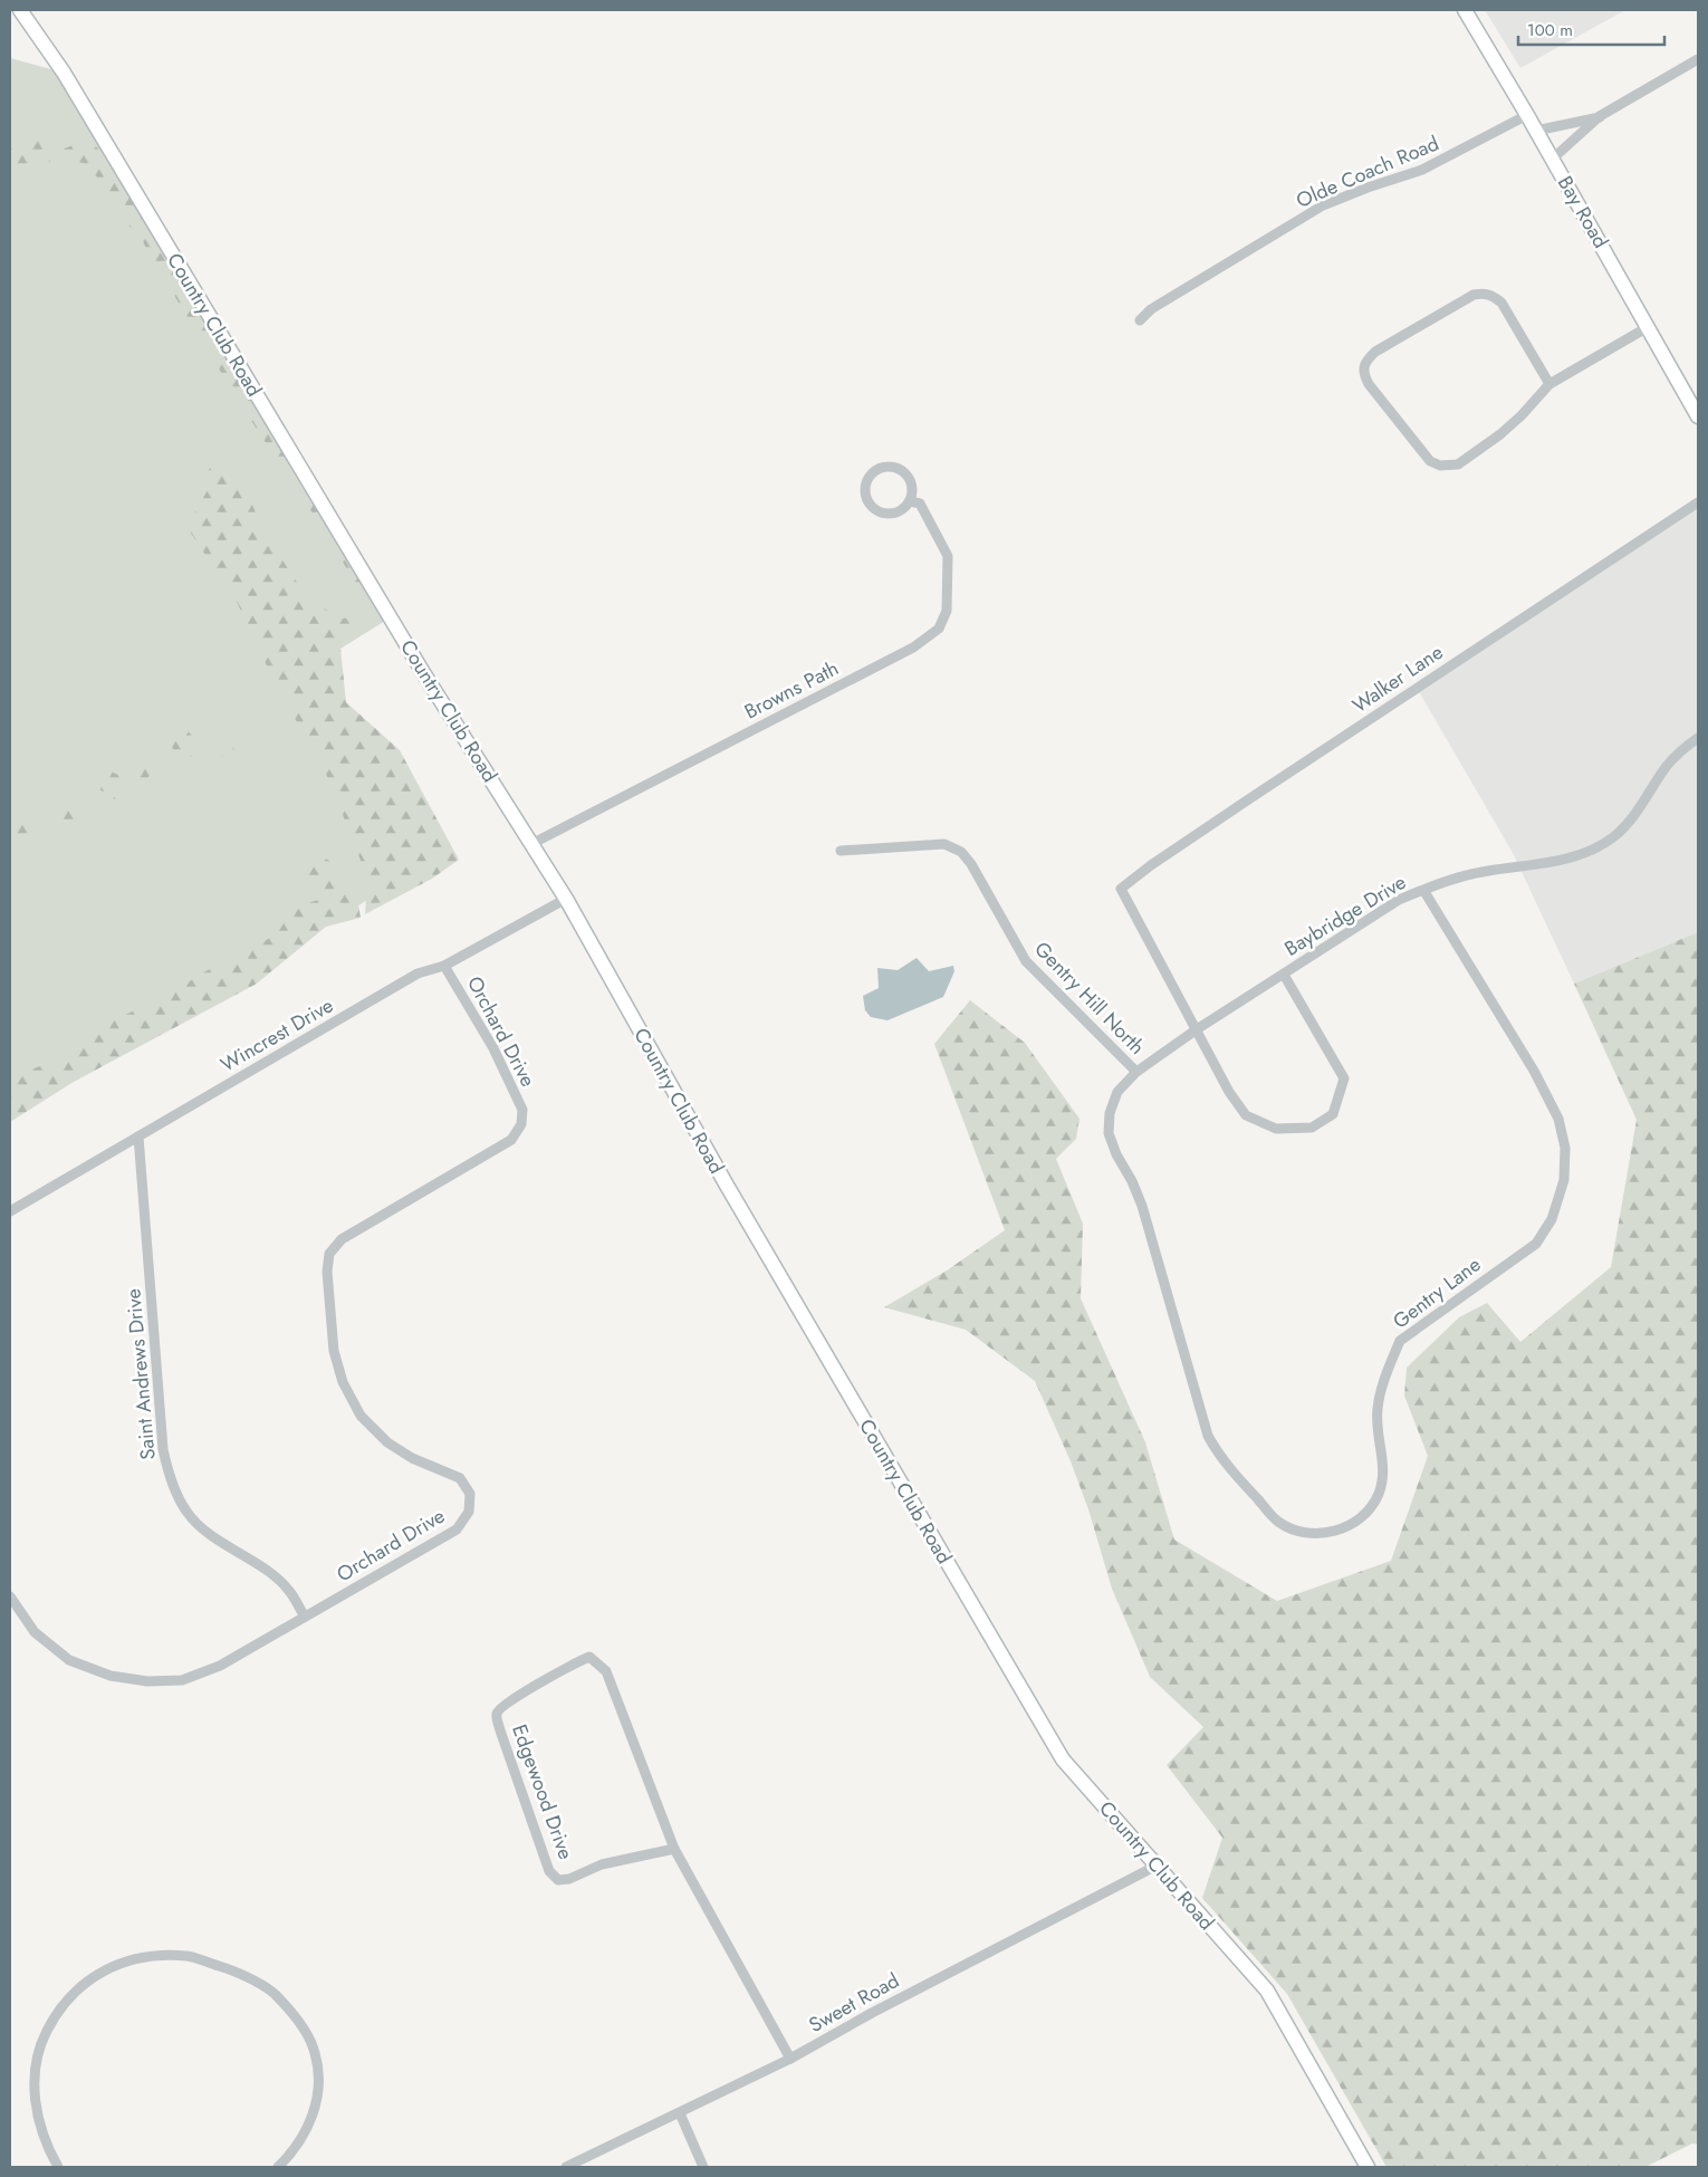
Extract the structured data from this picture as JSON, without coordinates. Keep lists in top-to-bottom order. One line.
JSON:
{"streets":{"street":["Olde Coach Road","Bay Road","Country Club Road","Walker Lane","Browns Path","Baybridge Drive","Gentry Hill North","Orchard Drive","Wincrest Drive","Gentry Lane","Saint Andrews Drive","Edgewood Drive","Sweet Road"]},"crossings":[["Olde Coach Road","Bay Road"],["Country Club Road","Browns Path"],["Country Club Road","Wincrest Drive"],["Country Club Road","Sweet Road"],["Walker Lane","Baybridge Drive"],["Walker Lane","Gentry Lane"],["Baybridge Drive","Gentry Lane"],["Gentry Hill North","Gentry Lane"],["Orchard Drive","Wincrest Drive"],["Orchard Drive","Saint Andrews Drive"],["Wincrest Drive","Saint Andrews Drive"],["Edgewood Drive","Sweet Road"]],"scale_bar":"100 m"}
